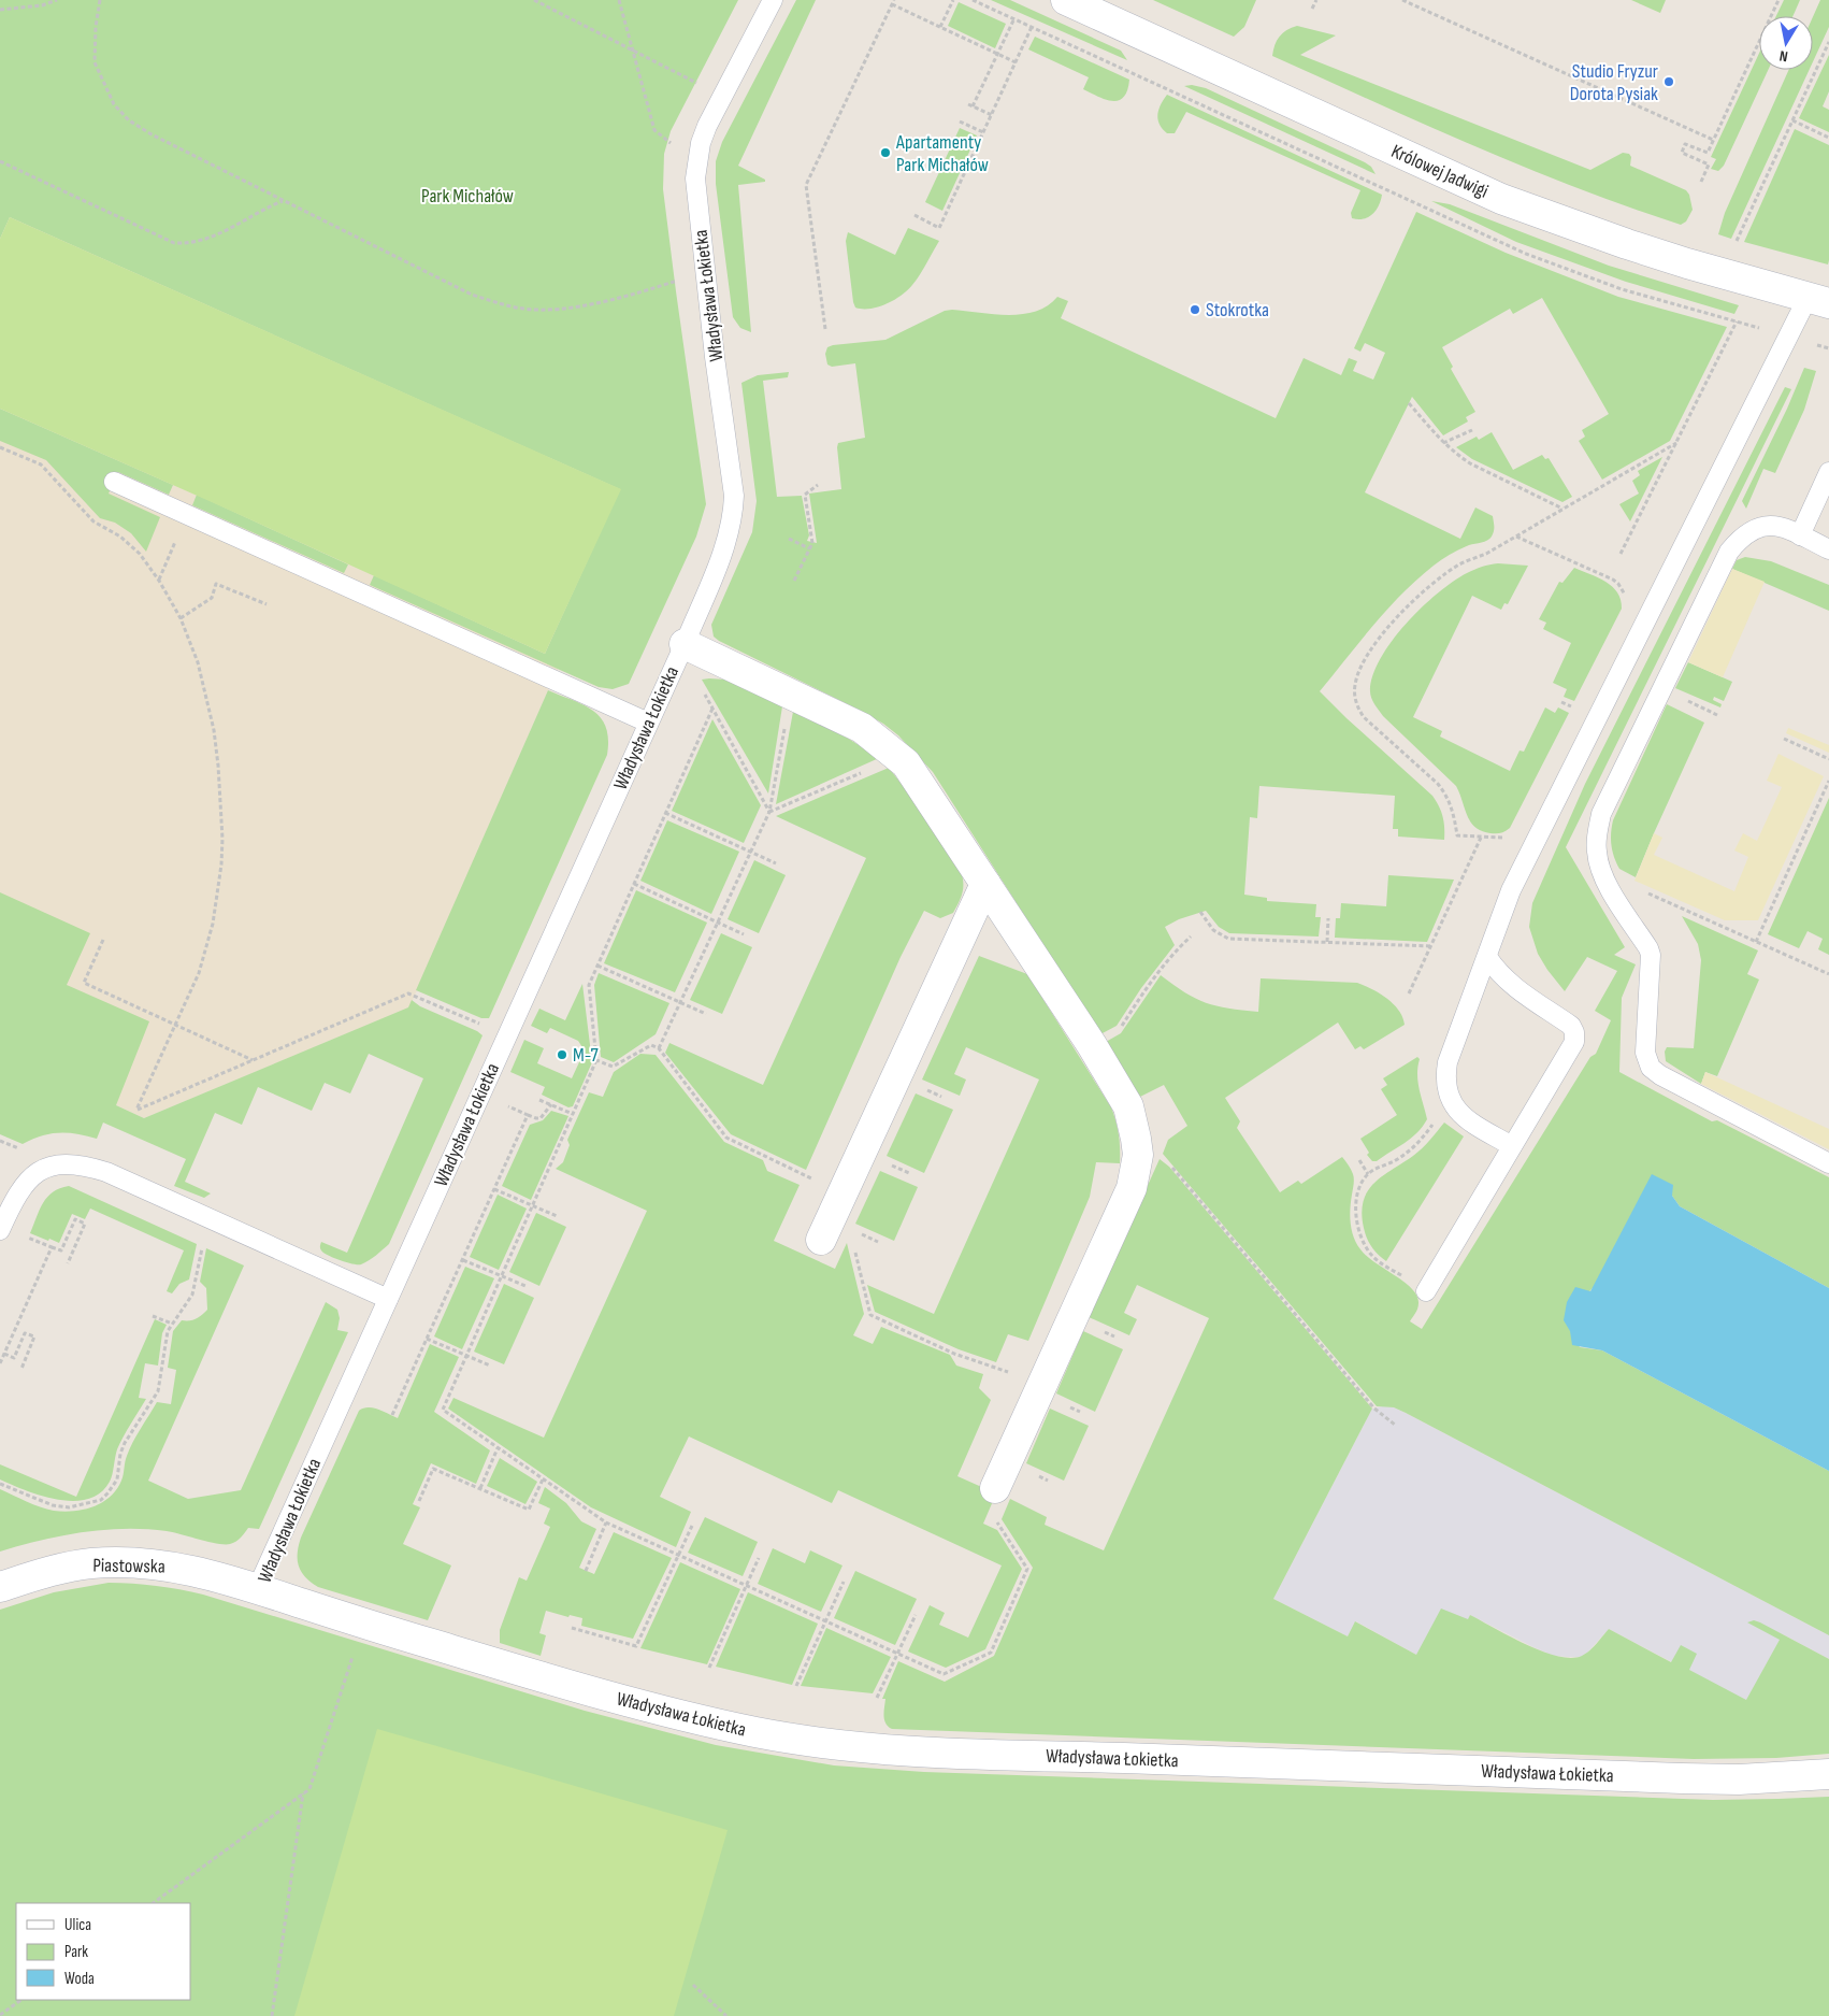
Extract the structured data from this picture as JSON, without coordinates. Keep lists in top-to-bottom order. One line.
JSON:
{"streets":{"street":["Królowej Jadwigi","Władysława Łokietka","Piastowska"]},"crossings":[["Władysława Łokietka","Piastowska"]],"parks":["Park Michałów"],"places":["Studio Fryzur Dorota Pysiak","Apartamenty Park Michałów","Stokrotka","M-7"],"legend":["Ulica","Park","Woda"],"north":"bottom"}
